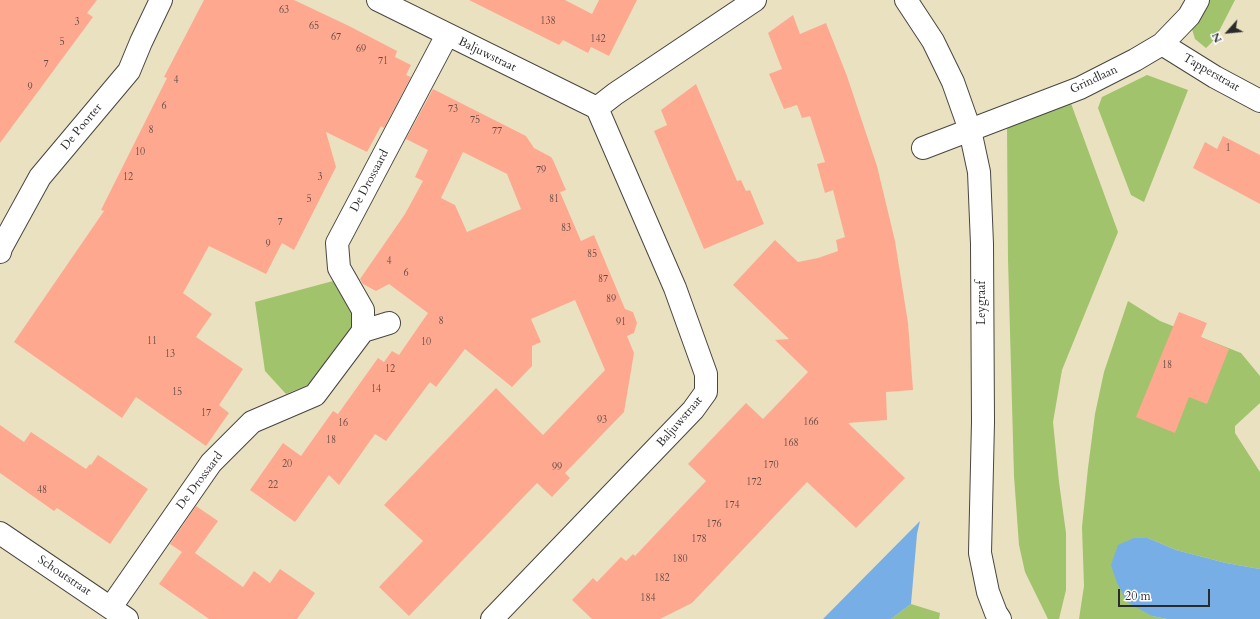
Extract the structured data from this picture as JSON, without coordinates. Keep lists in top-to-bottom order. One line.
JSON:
{"streets":{"street":["Baljuwstraat","Tapperstraat","Grindlaan","De Poorter","De Drossaard","Leygraaf","Schoutstraat"]},"crossings":[["Baljuwstraat","De Drossaard"],["Tapperstraat","Grindlaan"],["Grindlaan","Leygraaf"],["De Drossaard","Schoutstraat"]],"house_numbers":["63","138","3","65","67","142","5","69","71","7","4","9","6","73","75","8","77","1","10","79","12","3","5","81","7","83","9","85","4","6","87","89","8","91","11","10","13","18","12","14","15","17","93","166","16","18","168","20","170","99","172","22","48","174","176","178","180","182","184"],"scale_bar":"20 m","north":"bottom left"}
